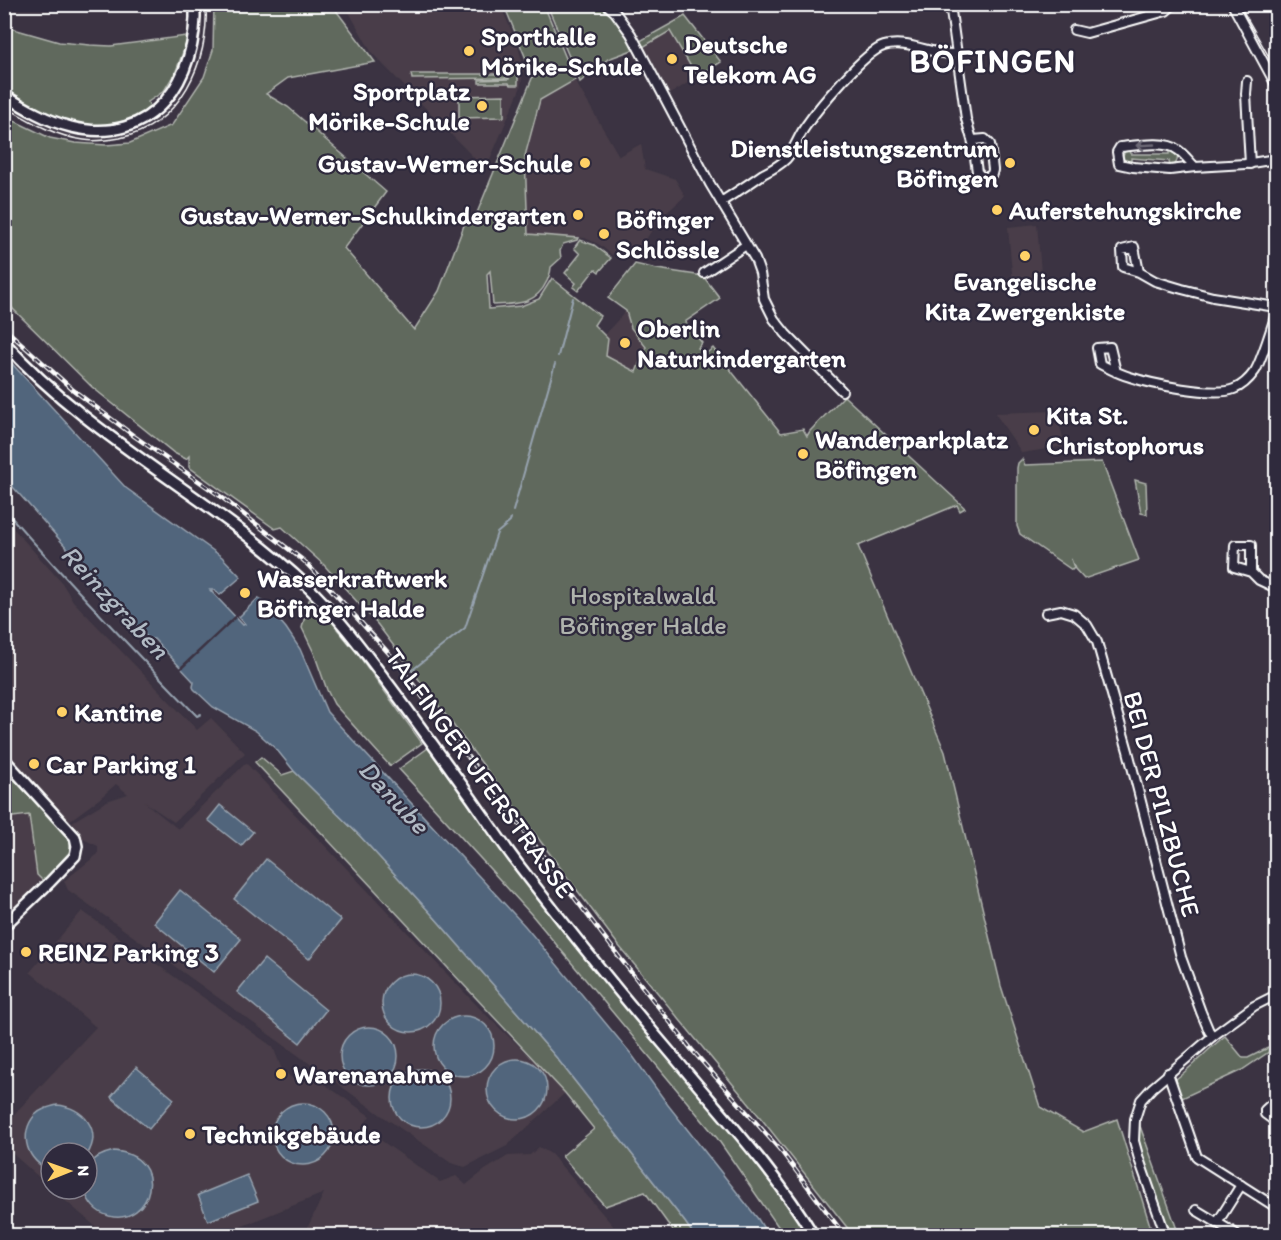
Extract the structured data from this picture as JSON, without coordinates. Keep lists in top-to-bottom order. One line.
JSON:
{"streets":{"street":["TALFINGER UFERSTRASSE","BEI DER PILZBUCHE"]},"districts":["BÖFINGEN"],"water":["Reinzgraben","Danube"],"parks":["Hospitalwald Böfinger Halde"],"places":["Sporthalle Mörike-Schule","Deutsche Telekom AG","Sportplatz Mörike-Schule","Gustav-Werner-Schule","Dienstleistungszentrum Böfingen","Auferstehungskirche","Gustav-Werner-Schulkindergarten","Böfinger Schlössle","Evangelische Kita Zwergenkiste","Oberlin Naturkindergarten","Kita St. Christophorus","Wanderparkplatz Böfingen","Wasserkraftwerk Böfinger Halde","Kantine","Car Parking 1","REINZ Parking 3","Warenanahme","Technikgebäude"],"north":"right"}
